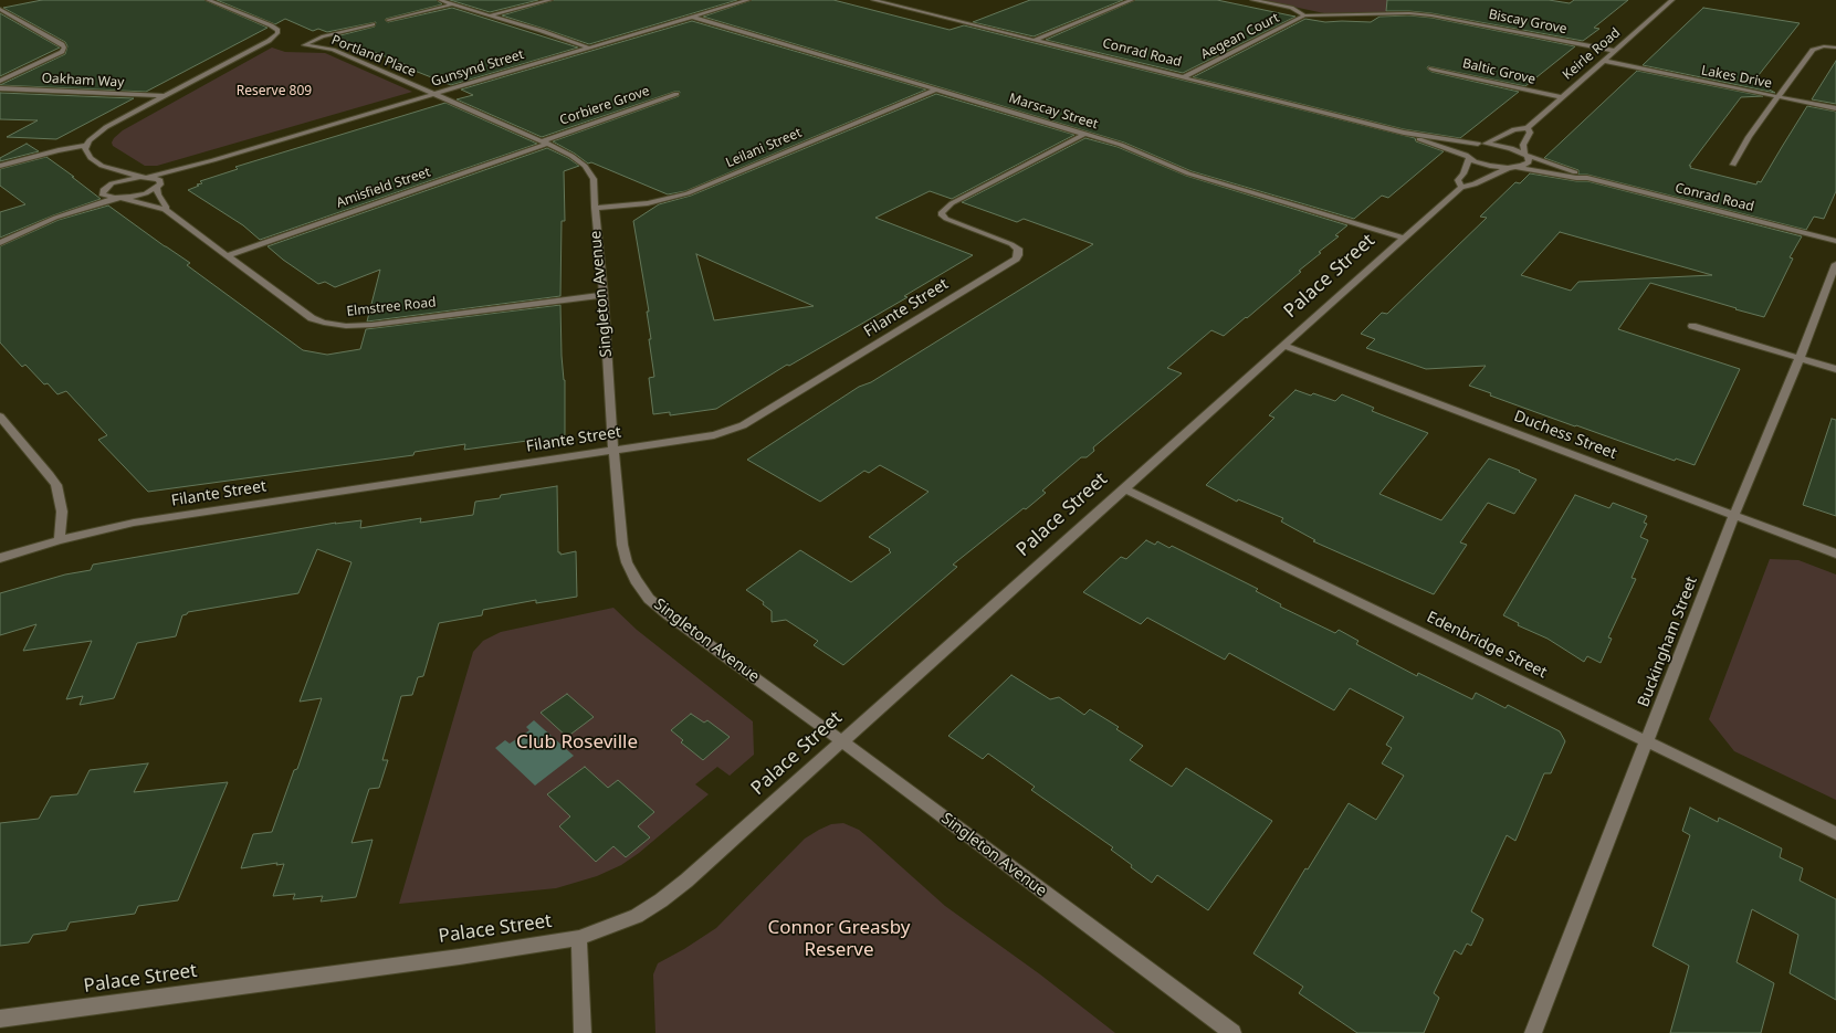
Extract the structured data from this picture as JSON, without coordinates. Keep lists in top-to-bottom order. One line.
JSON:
{"streets":{"street":["Biscay Grove","Aegean Court","Conrad Road","Keirle Road","Portland Place","Gunsynd Street","Baltic Grove","Lakes Drive","Oakham Way","Corbiere Grove","Marscay Street","Leilani Street","Amisfield Street","Palace Street","Singleton Avenue","Elmstree Road","Filante Street","Duchess Street","Buckingham Street","Edenbridge Street"]},"crossings":[["Biscay Grove","Aegean Court"],["Biscay Grove","Keirle Road"],["Aegean Court","Conrad Road"],["Conrad Road","Keirle Road"],["Conrad Road","Palace Street"],["Keirle Road","Baltic Grove"],["Keirle Road","Lakes Drive"],["Portland Place","Gunsynd Street"],["Portland Place","Singleton Avenue"],["Gunsynd Street","Marscay Street"],["Gunsynd Street","Singleton Avenue"],["Gunsynd Street","Elmstree Road"],["Corbiere Grove","Amisfield Street"],["Corbiere Grove","Singleton Avenue"],["Marscay Street","Leilani Street"],["Marscay Street","Palace Street"],["Marscay Street","Filante Street"],["Leilani Street","Singleton Avenue"],["Amisfield Street","Singleton Avenue"],["Amisfield Street","Elmstree Road"],["Palace Street","Singleton Avenue"],["Palace Street","Duchess Street"],["Palace Street","Edenbridge Street"],["Singleton Avenue","Elmstree Road"],["Singleton Avenue","Filante Street"],["Duchess Street","Buckingham Street"],["Buckingham Street","Edenbridge Street"]],"parks":["Reserve 809","Club Roseville","Connor Greasby Reserve"]}
